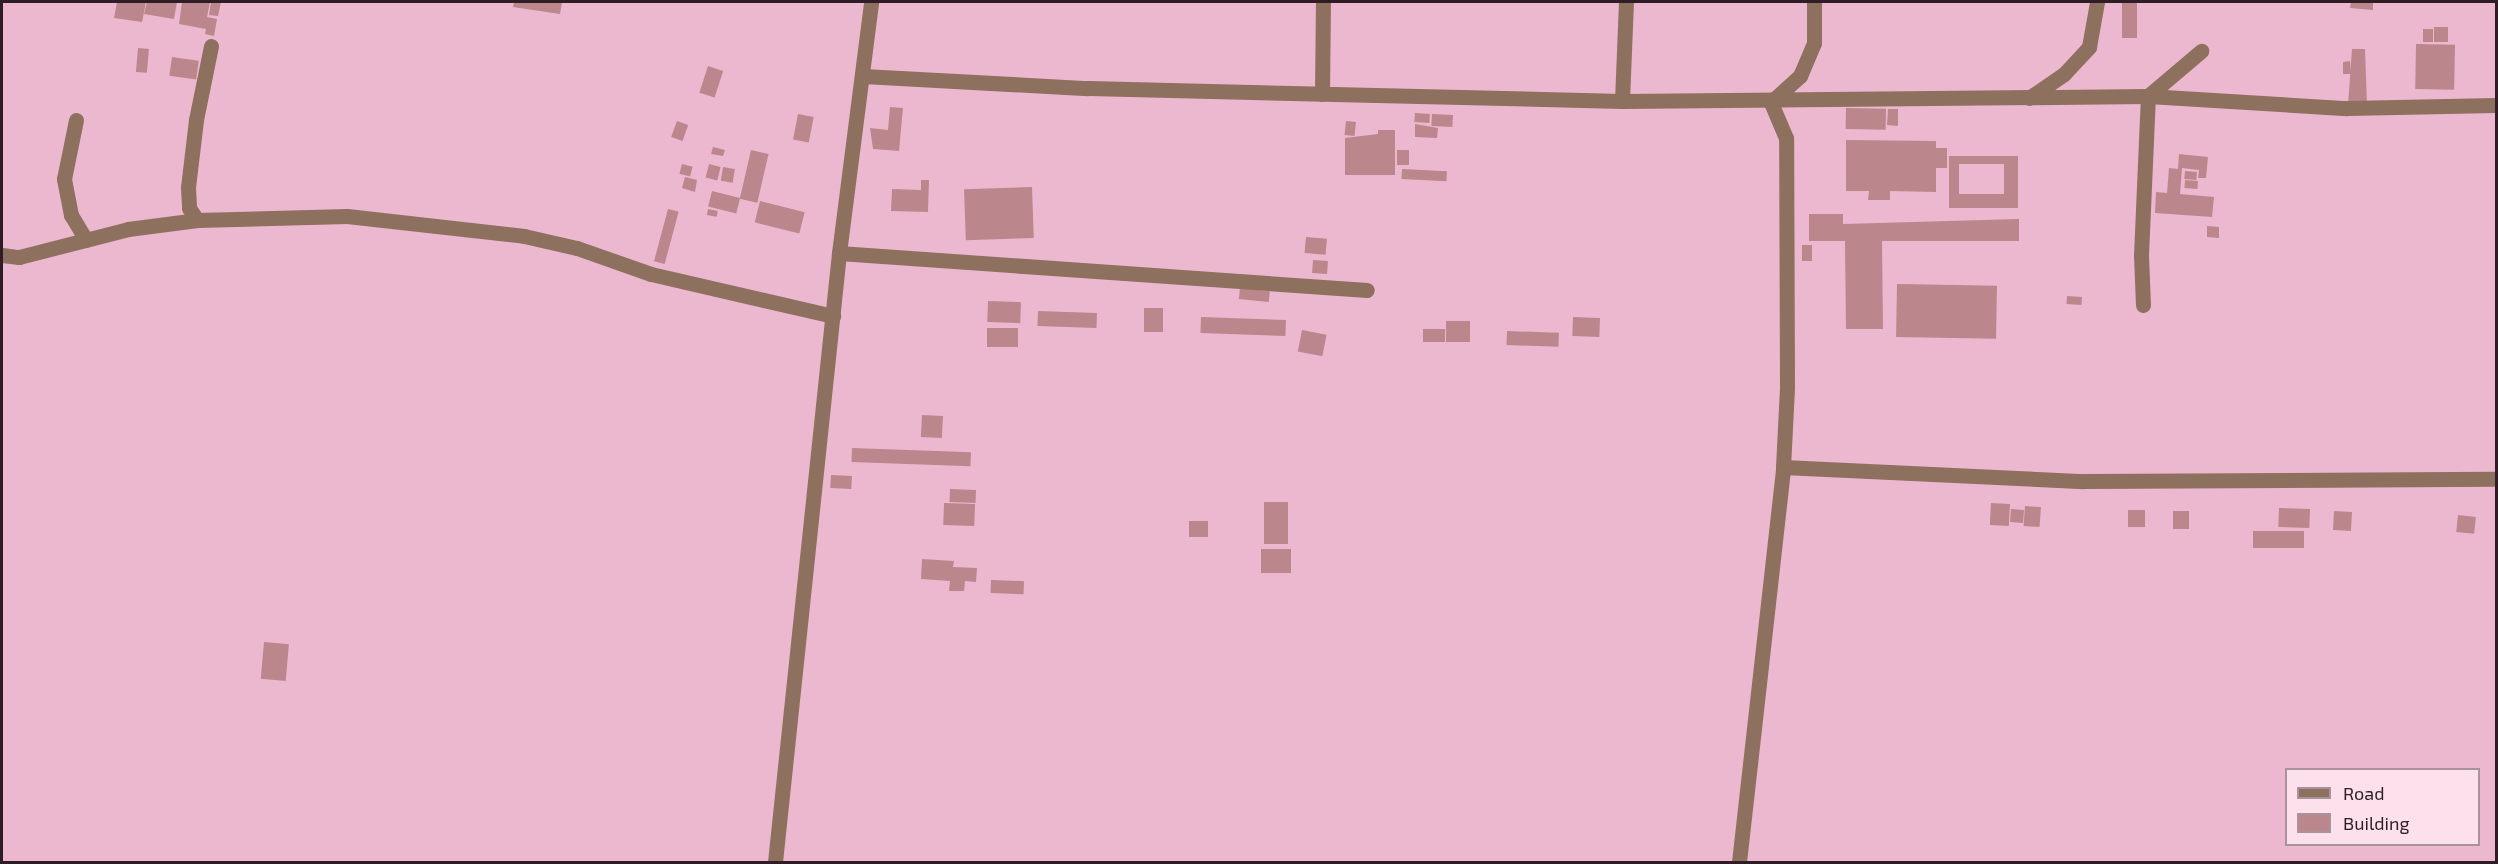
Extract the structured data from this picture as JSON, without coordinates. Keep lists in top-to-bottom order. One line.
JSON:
{"legend":["Road","Building"]}
